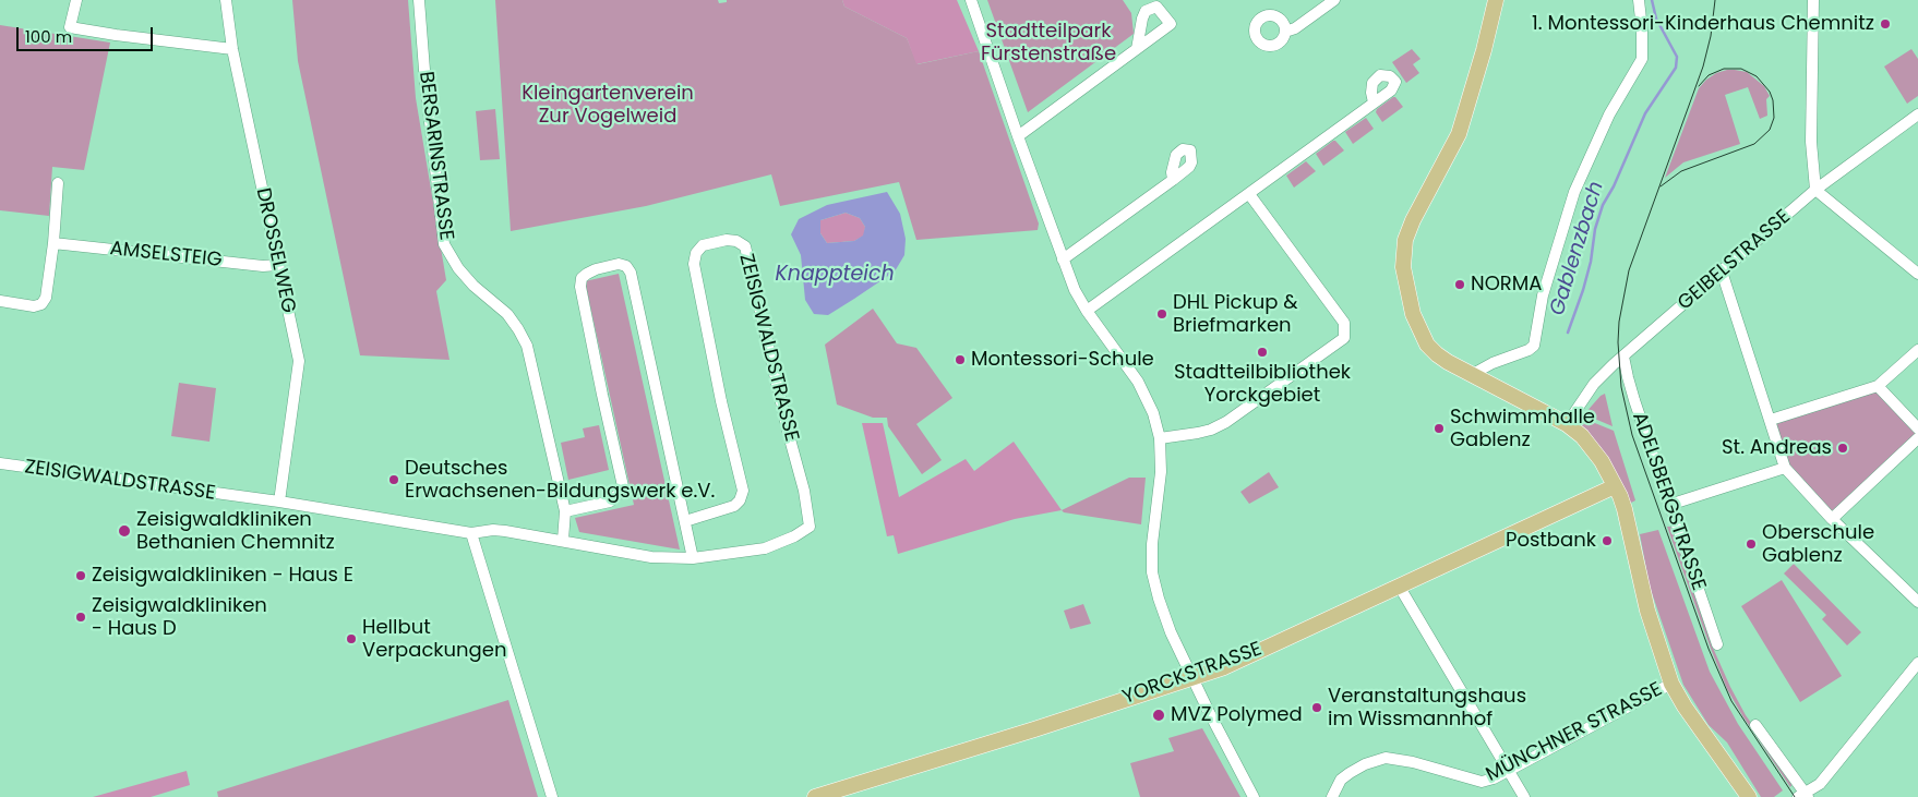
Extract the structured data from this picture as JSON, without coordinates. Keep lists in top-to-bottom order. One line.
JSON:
{"streets":{"main road":["YORCKSTRASSE"],"street":["BERSARINSTRASSE","DROSSELWEG","AMSELSTEIG","GEIBELSTRASSE","ZEISIGWALDSTRASSE","ADELSBERGSTRASSE","MÜNCHNER STRASSE"]},"crossings":[["BERSARINSTRASSE","ZEISIGWALDSTRASSE"],["DROSSELWEG","AMSELSTEIG"],["DROSSELWEG","ZEISIGWALDSTRASSE"],["GEIBELSTRASSE","ADELSBERGSTRASSE"]],"water":["Gablenzbach","Knappteich"],"parks":["Stadtteilpark Fürstenstraße","Kleingartenverein Zur Vogelweid"],"places":["1. Montessori-Kinderhaus Chemnitz","NORMA","DHL Pickup & Briefmarken","Stadtteilbibliothek Yorckgebiet","Montessori-Schule","Schwimmhalle Gablenz","St. Andreas","Deutsches Erwachsenen-Bildungswerk e.V.","Zeisigwaldkliniken Bethanien Chemnitz","Postbank","Oberschule Gablenz","Zeisigwaldkliniken - Haus E","Zeisigwaldkliniken - Haus D","Hellbut Verpackungen","Veranstaltungshaus im Wissmannhof","MVZ Polymed"],"scale_bar":"100 m"}
